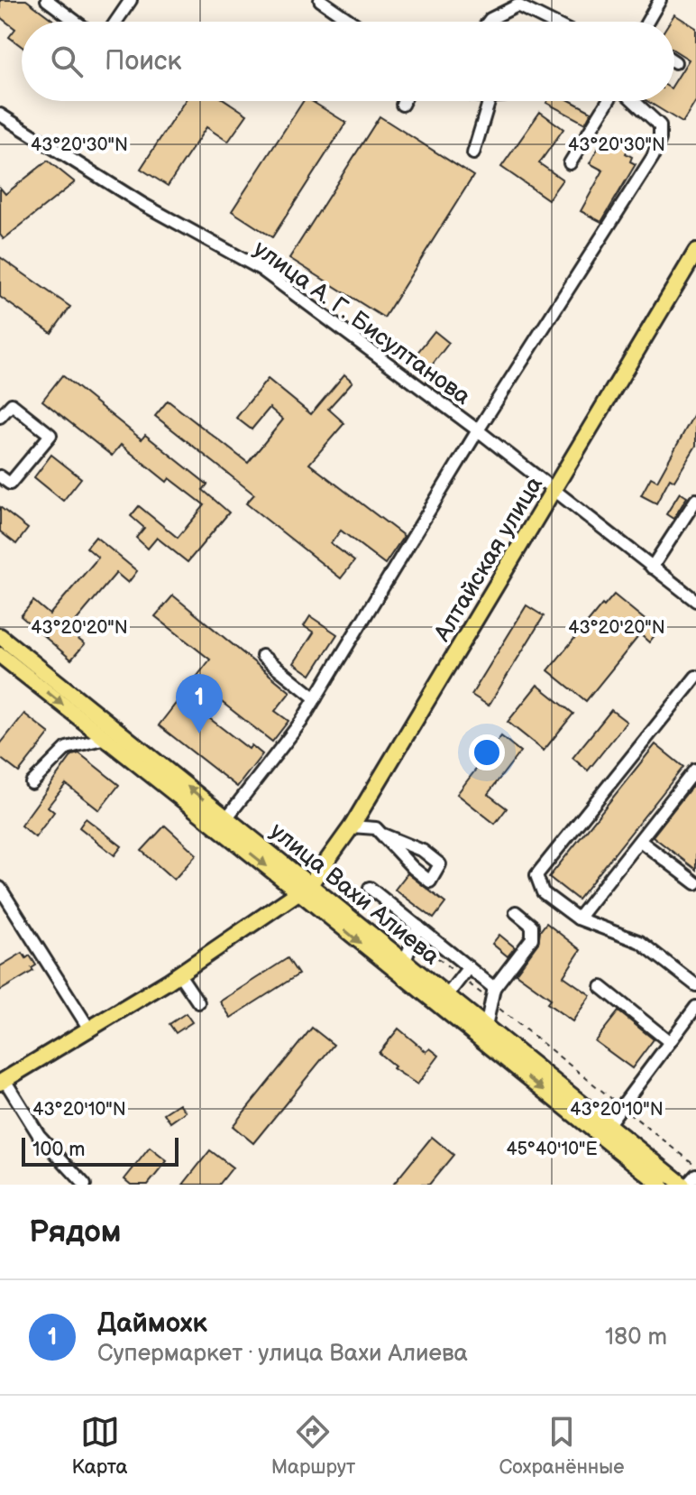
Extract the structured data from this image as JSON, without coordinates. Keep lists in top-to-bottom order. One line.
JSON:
{"streets":{"main road":["Алтайская улица","улица Вахи Алиева"],"street":["улица А. Г. Бисултанова"]},"crossings":[["улица А. Г. Бисултанова","Алтайская улица"],["Алтайская улица","улица Вахи Алиева"]],"scale_bar":"100 m","page":{"search":"Поиск","pins":"1","scale":"100 m","heading":"Рядом","list":[{"mark":"1","name":"Даймохк","note":"Супермаркет · улица Вахи Алиева","value":"180 m"}],"nav":["Карта","Маршрут","Сохранённые"]},"coordinates":["43°20'30\"N","43°20'20\"N","43°20'10\"N","45°40'10\"E"]}
